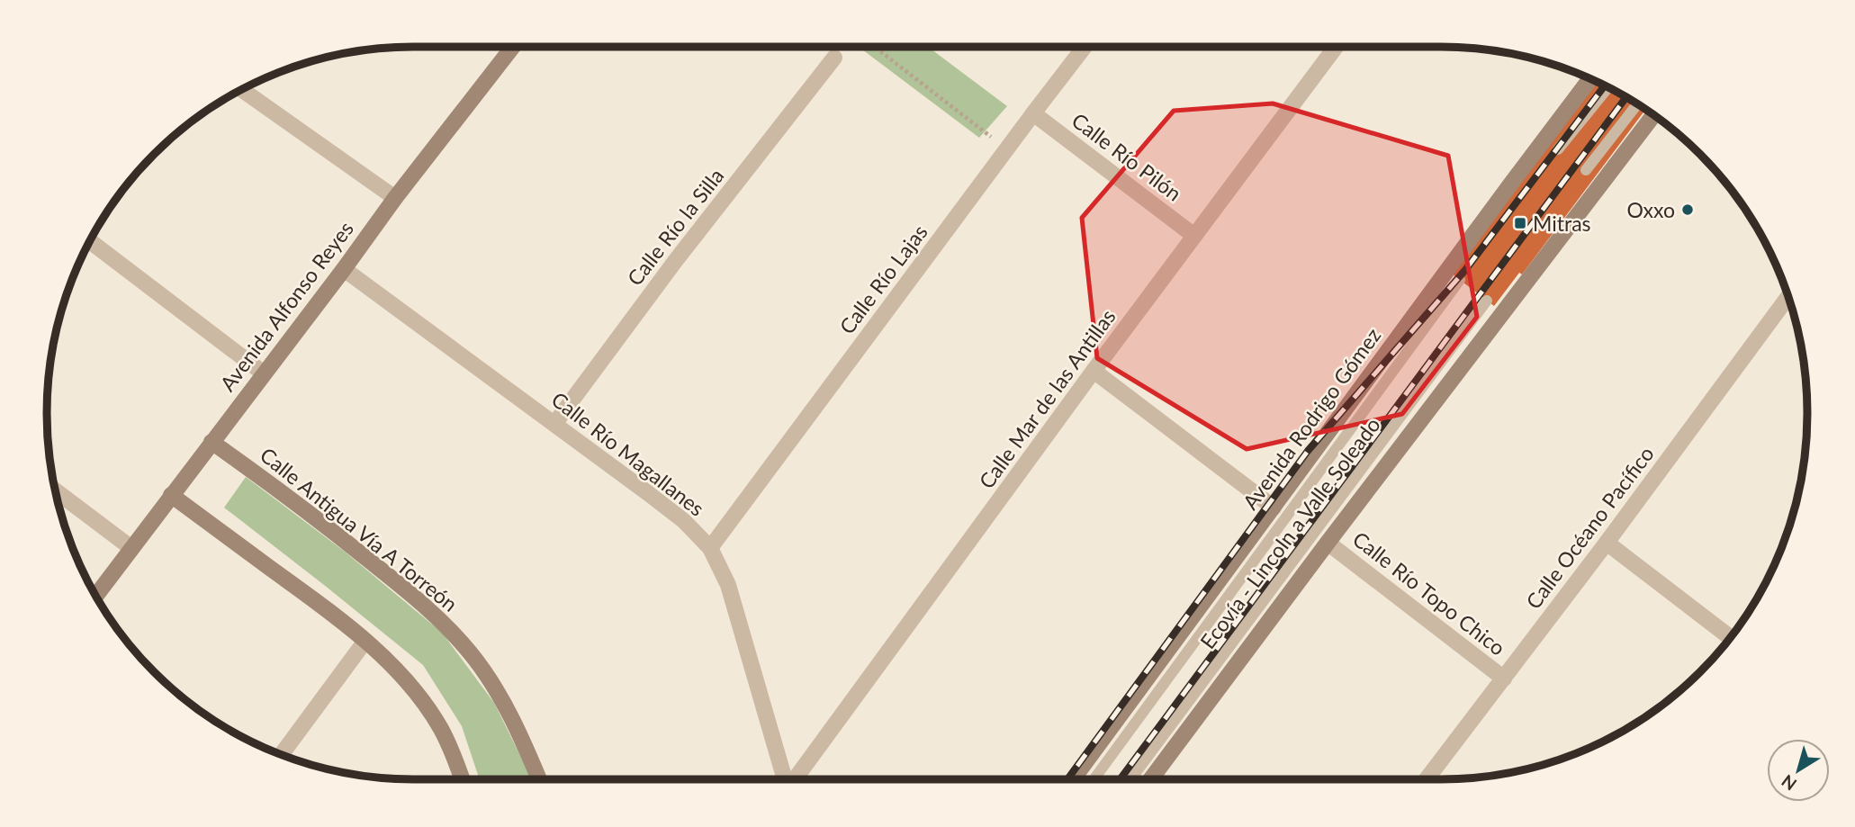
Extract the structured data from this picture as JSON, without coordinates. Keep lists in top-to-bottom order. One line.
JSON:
{"streets":{"main road":["Avenida Alfonso Reyes","Avenida Rodrigo Gómez","Calle Antigua Vía A Torreón"],"street":["Calle Río Pilón","Calle Río la Silla","Calle Río Lajas","Calle Mar de las Antillas","Calle Río Magallanes","Calle Océano Pacífico","Calle Río Topo Chico"],"lane":["Ecovía - Lincoln a Valle Soleado"]},"crossings":[["Calle Río Pilón","Calle Río Lajas"],["Calle Río Pilón","Calle Mar de las Antillas"],["Calle Río la Silla","Calle Río Magallanes"],["Calle Río Lajas","Calle Río Magallanes"],["Avenida Alfonso Reyes","Calle Río Magallanes"],["Avenida Alfonso Reyes","Calle Antigua Vía A Torreón"],["Calle Océano Pacífico","Calle Río Topo Chico"]],"places":{"other":["Oxxo"],"transit":["Mitras"]},"north":"bottom left"}
